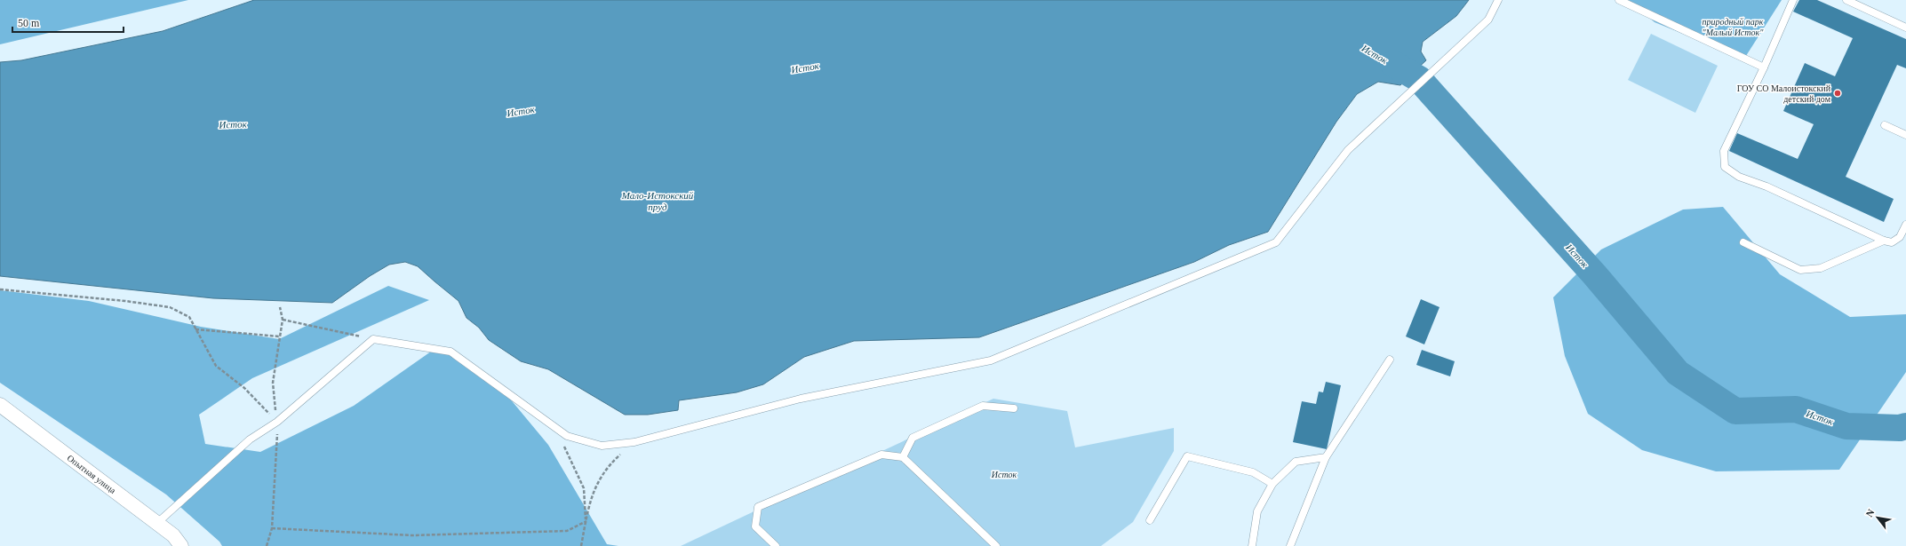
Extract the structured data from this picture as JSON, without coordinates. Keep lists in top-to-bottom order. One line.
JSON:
{"streets":{"street":["Опытная улица"]},"water":["Исток","Мало-Истокский пруд"],"parks":["природный парк \"Малый Исток\"","Исток"],"places":["ГОУ СО Малоистокский детский дом"],"scale_bar":"50 m","north":"top left"}
